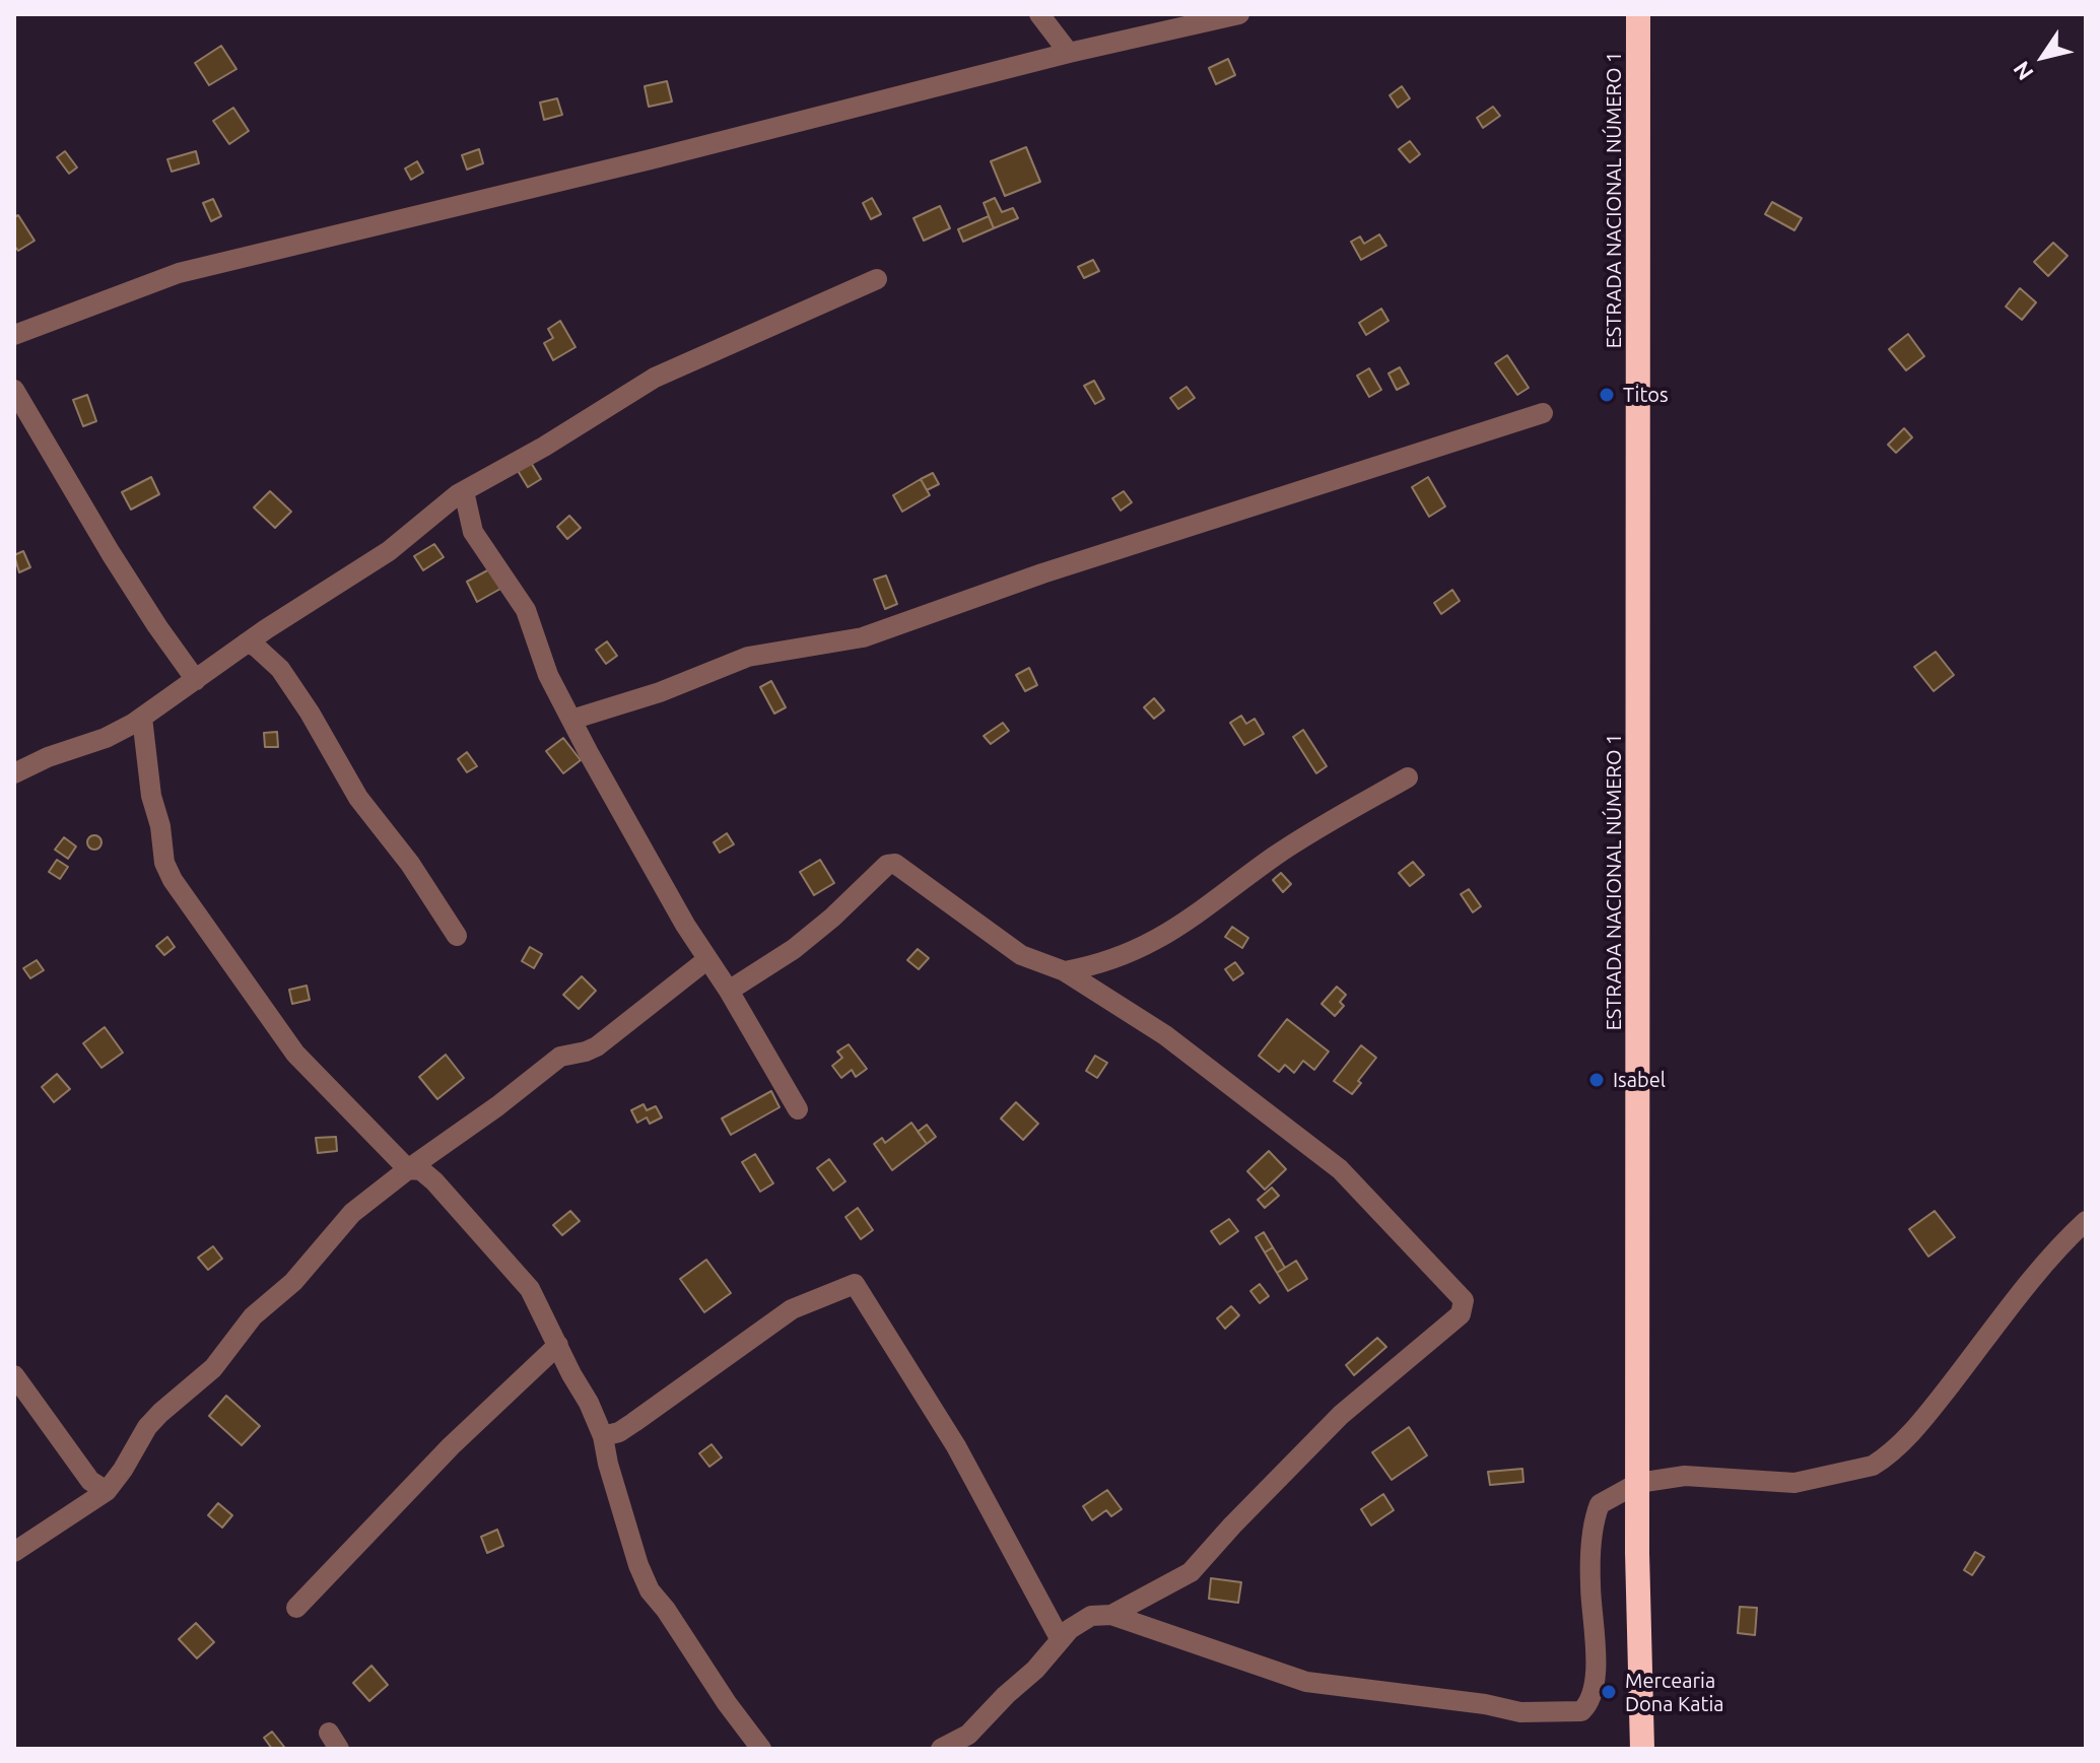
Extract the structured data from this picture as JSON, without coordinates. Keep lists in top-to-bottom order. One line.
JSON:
{"streets":{"highway":["ESTRADA NACIONAL NÚMERO 1"]},"places":["Titos","Isabel","Mercearia Dona Katia"],"north":"bottom left"}
